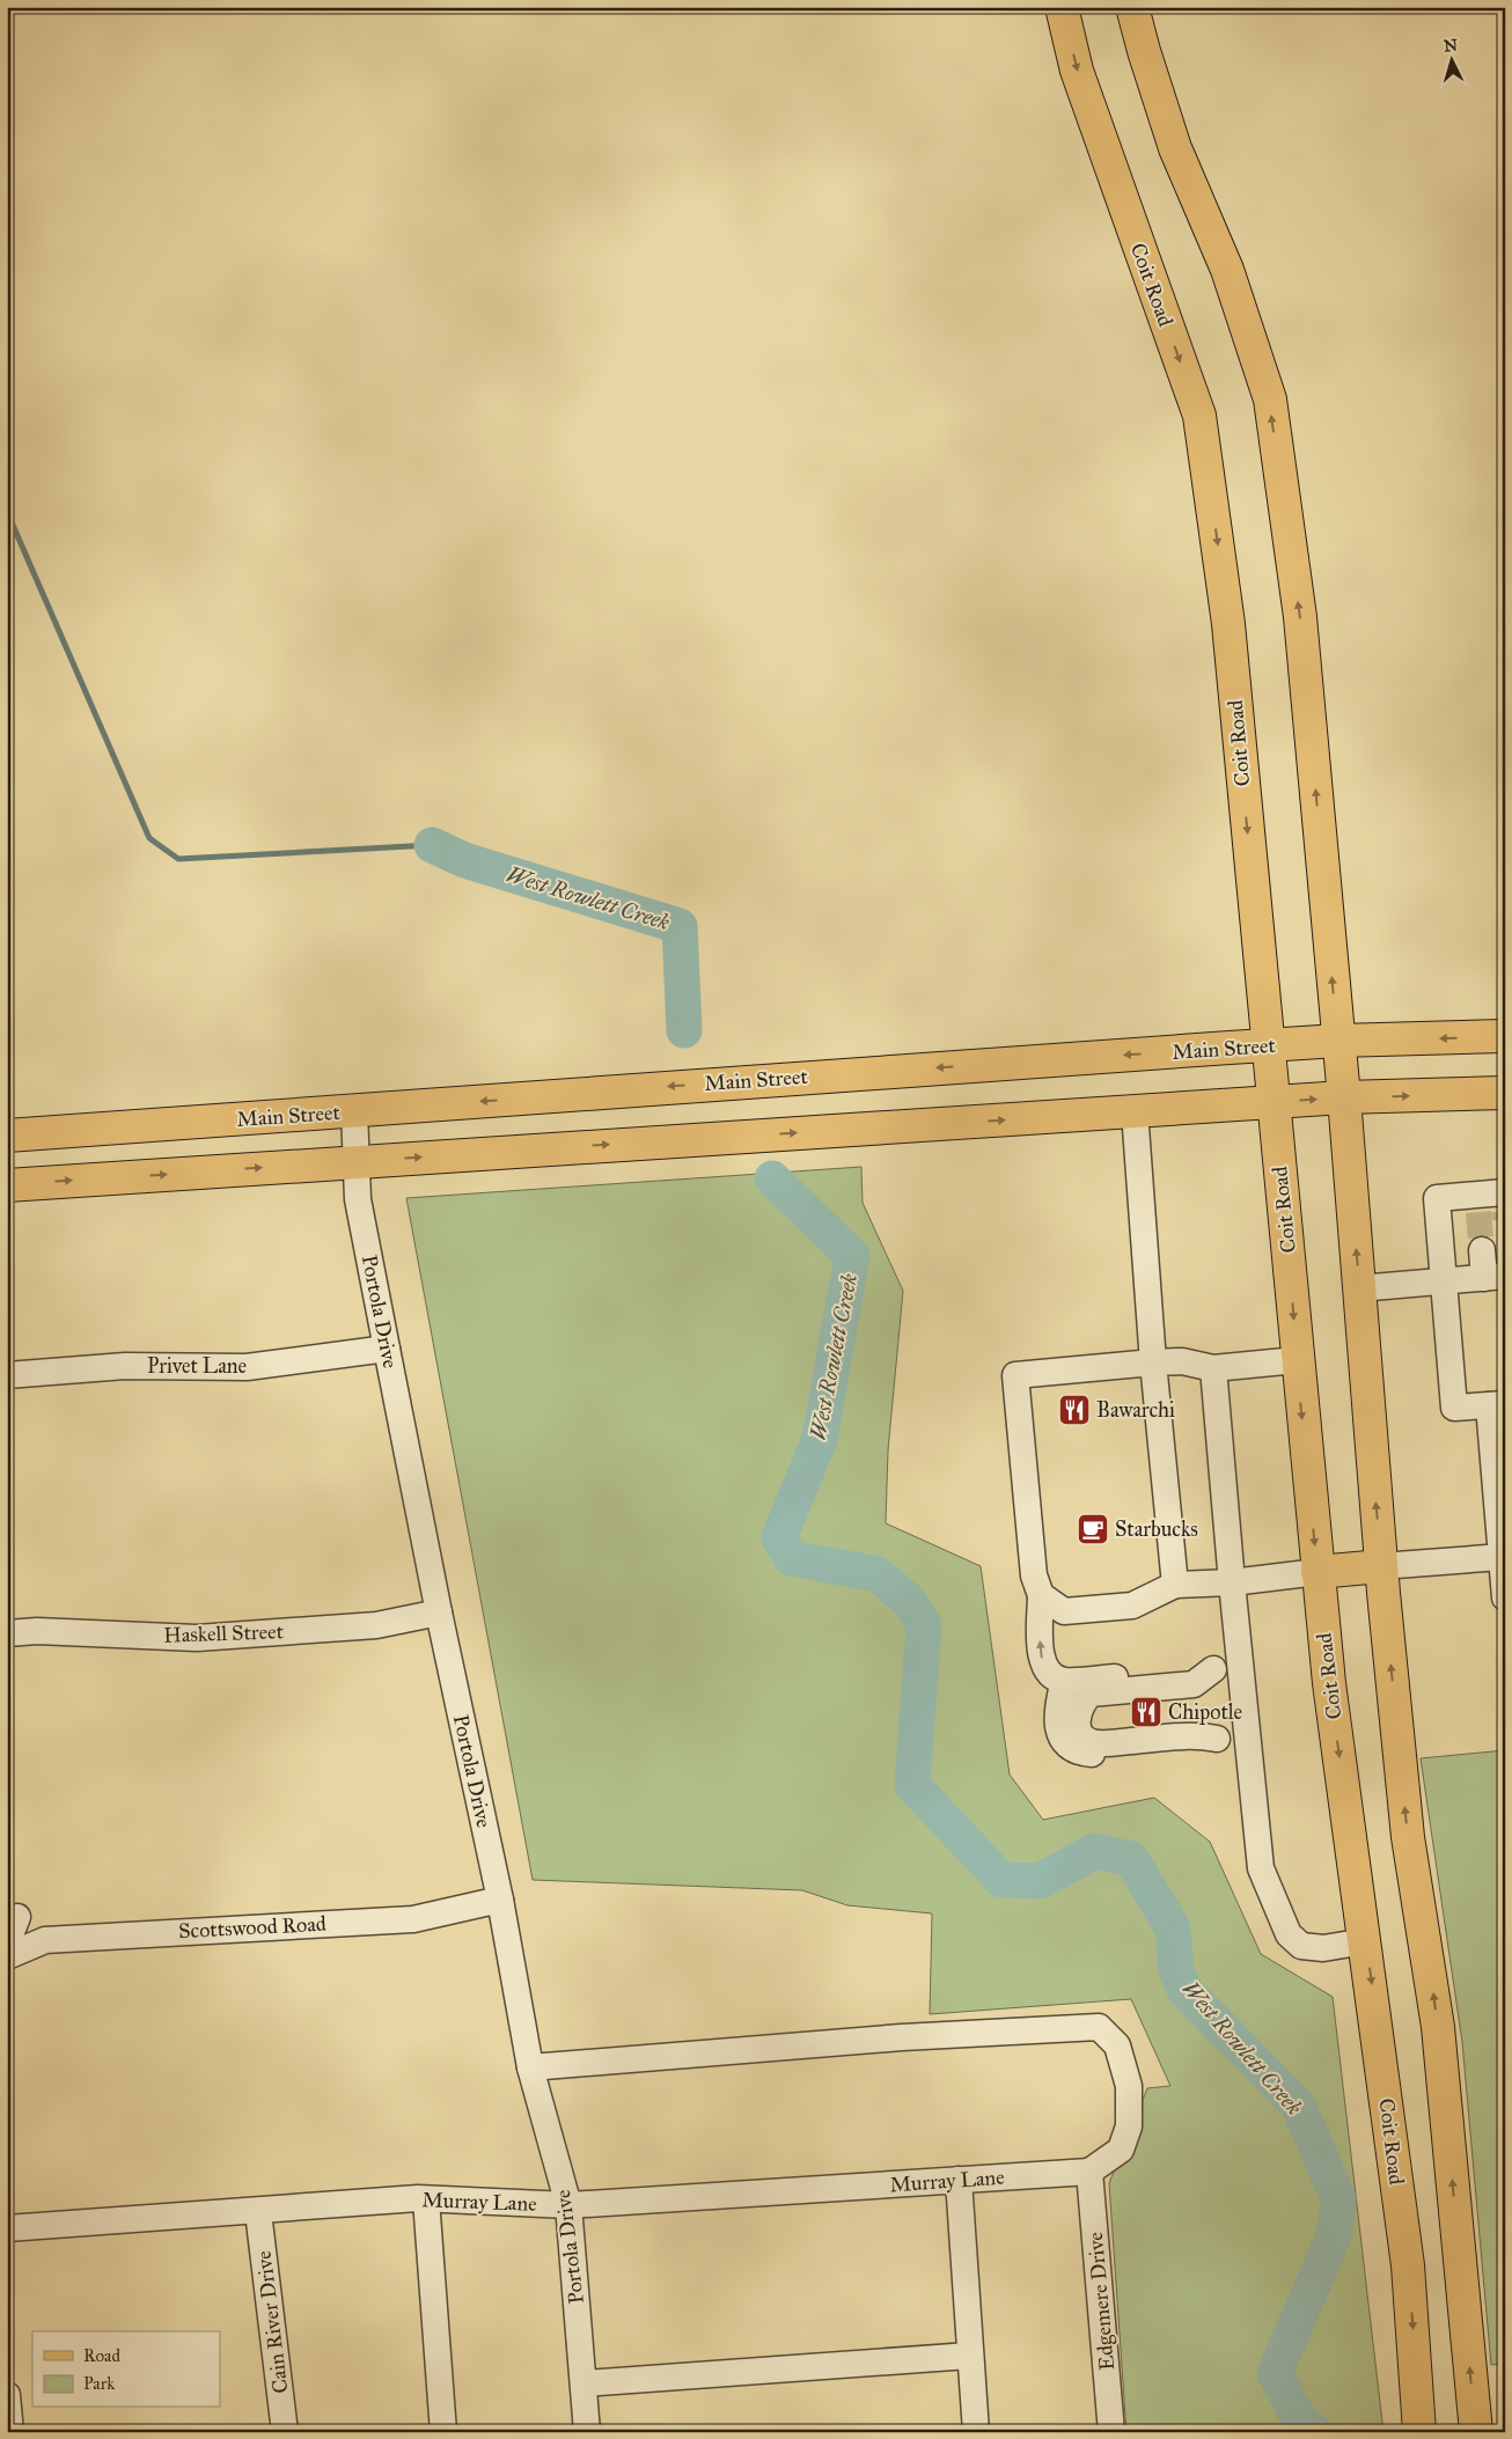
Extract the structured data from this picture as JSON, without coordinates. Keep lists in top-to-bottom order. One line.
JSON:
{"streets":{"main road":["Coit Road","Main Street"],"street":["Portola Drive","Privet Lane","Haskell Street","Scottswood Road","Murray Lane","Edgemere Drive","Cain River Drive"]},"crossings":[["Coit Road","Main Street"],["Main Street","Portola Drive"],["Portola Drive","Privet Lane"],["Portola Drive","Haskell Street"],["Portola Drive","Scottswood Road"],["Portola Drive","Murray Lane"],["Murray Lane","Edgemere Drive"],["Murray Lane","Cain River Drive"]],"water":["West Rowlett Creek"],"places":{"restaurant":["Bawarchi","Chipotle"],"cafe":["Starbucks"]},"legend":["Road","Park"],"north":"top"}
